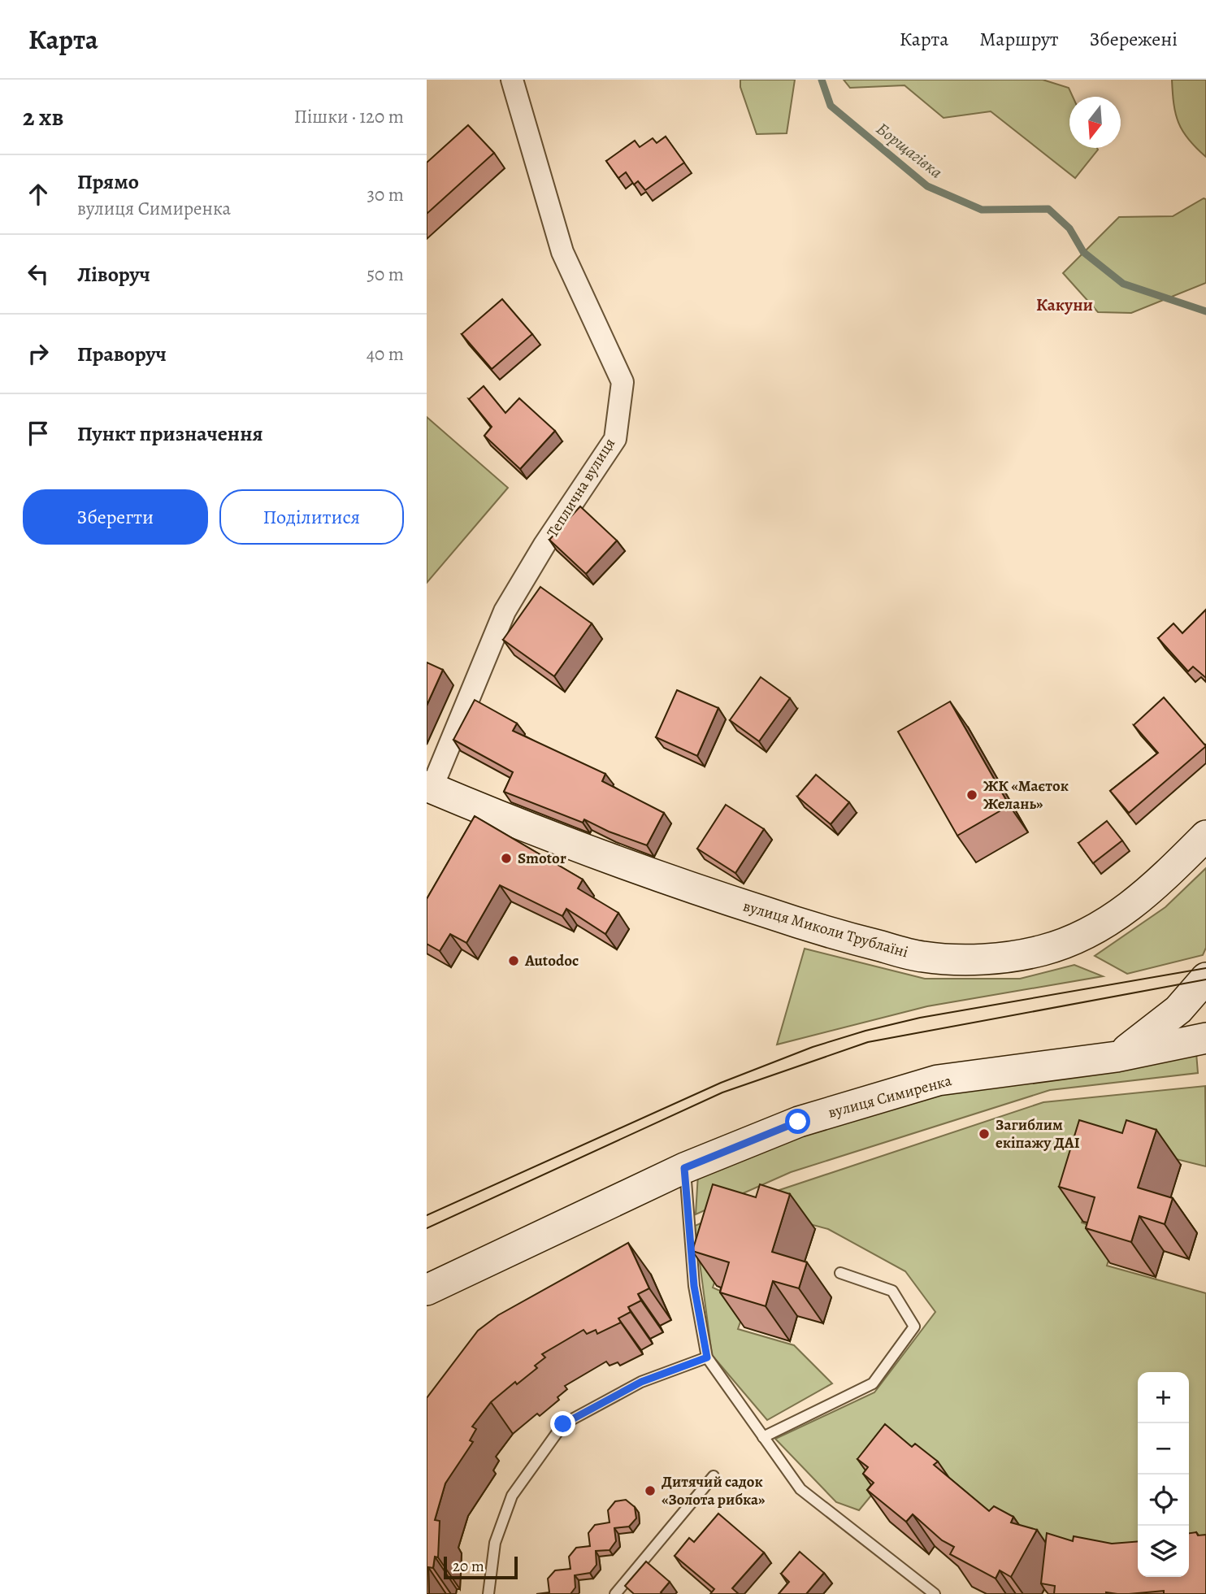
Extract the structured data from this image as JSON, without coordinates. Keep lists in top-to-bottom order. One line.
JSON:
{"streets":{"main road":["вулиця Миколи Трублаїні","вулиця Симиренка"],"street":["Теплична вулиця"]},"crossings":[["Теплична вулиця","вулиця Миколи Трублаїні"]],"districts":["Какуни"],"water":["Борщагівка"],"places":["ЖК «Маєток Желань»","Smotor","Autodoc","Загиблим екіпажу ДАІ","Дитячий садок «Золота рибка»"],"scale_bar":"20 m","north":"bottom","page":{"header":"Карта","nav":["Карта","Маршрут","Збережені"],"heading":["2 хв","Пішки · 120 m"],"list":[["Прямо","вулиця Симиренка","30 m"],["Ліворуч","50 m"],["Праворуч","40 m"],"Пункт призначення"],"buttons":["Зберегти","Поділитися"],"map_buttons":["+","−"],"scale":"20 m"}}
